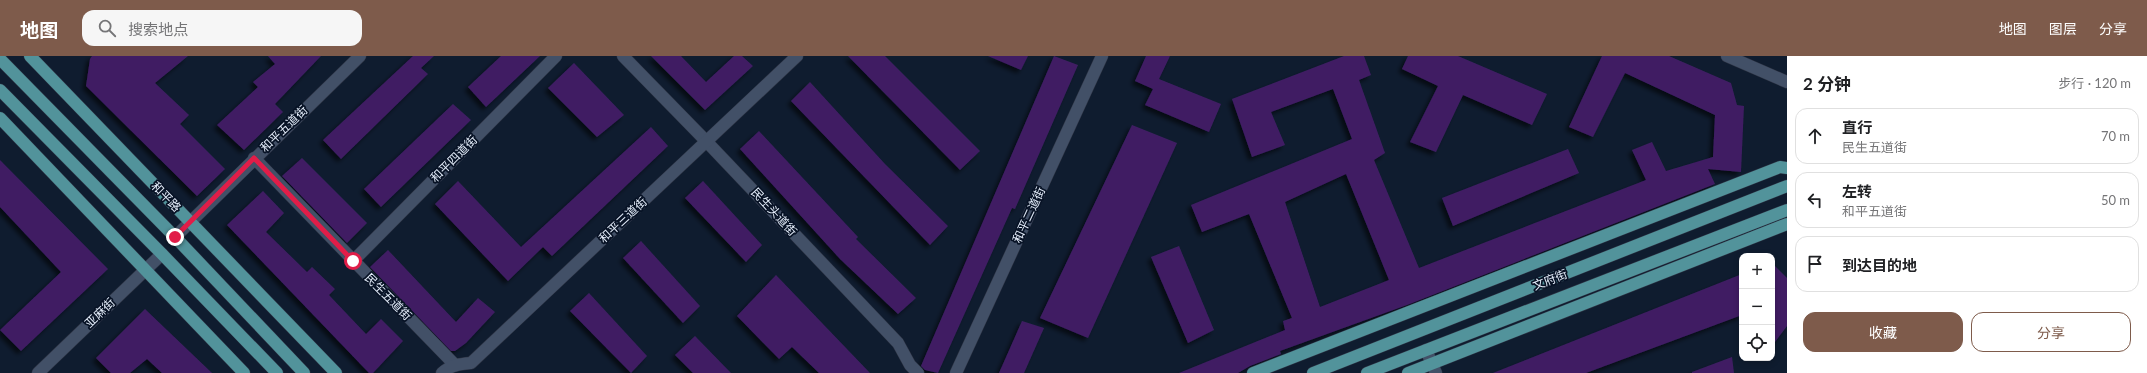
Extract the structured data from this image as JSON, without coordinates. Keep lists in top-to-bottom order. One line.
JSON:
{"streets":{"main road":["和平路","文府街"],"street":["和平五道街","和平四道街","民生头道街","和平二道街","和平三道街","民生五道街","亚麻街"]},"crossings":[["和平五道街","和平路"],["和平五道街","民生五道街"],["和平四道街","民生五道街"],["民生头道街","和平三道街"],["和平三道街","民生五道街"]],"page":{"header":"地图","search":"搜索地点","nav":["地图","图层","分享"],"heading":["2 分钟","步行 · 120 m"],"list":[["直行","民生五道街","70 m"],["左转","和平五道街","50 m"],"到达目的地"],"map_buttons":["+","−"],"buttons":["收藏","分享"]}}
